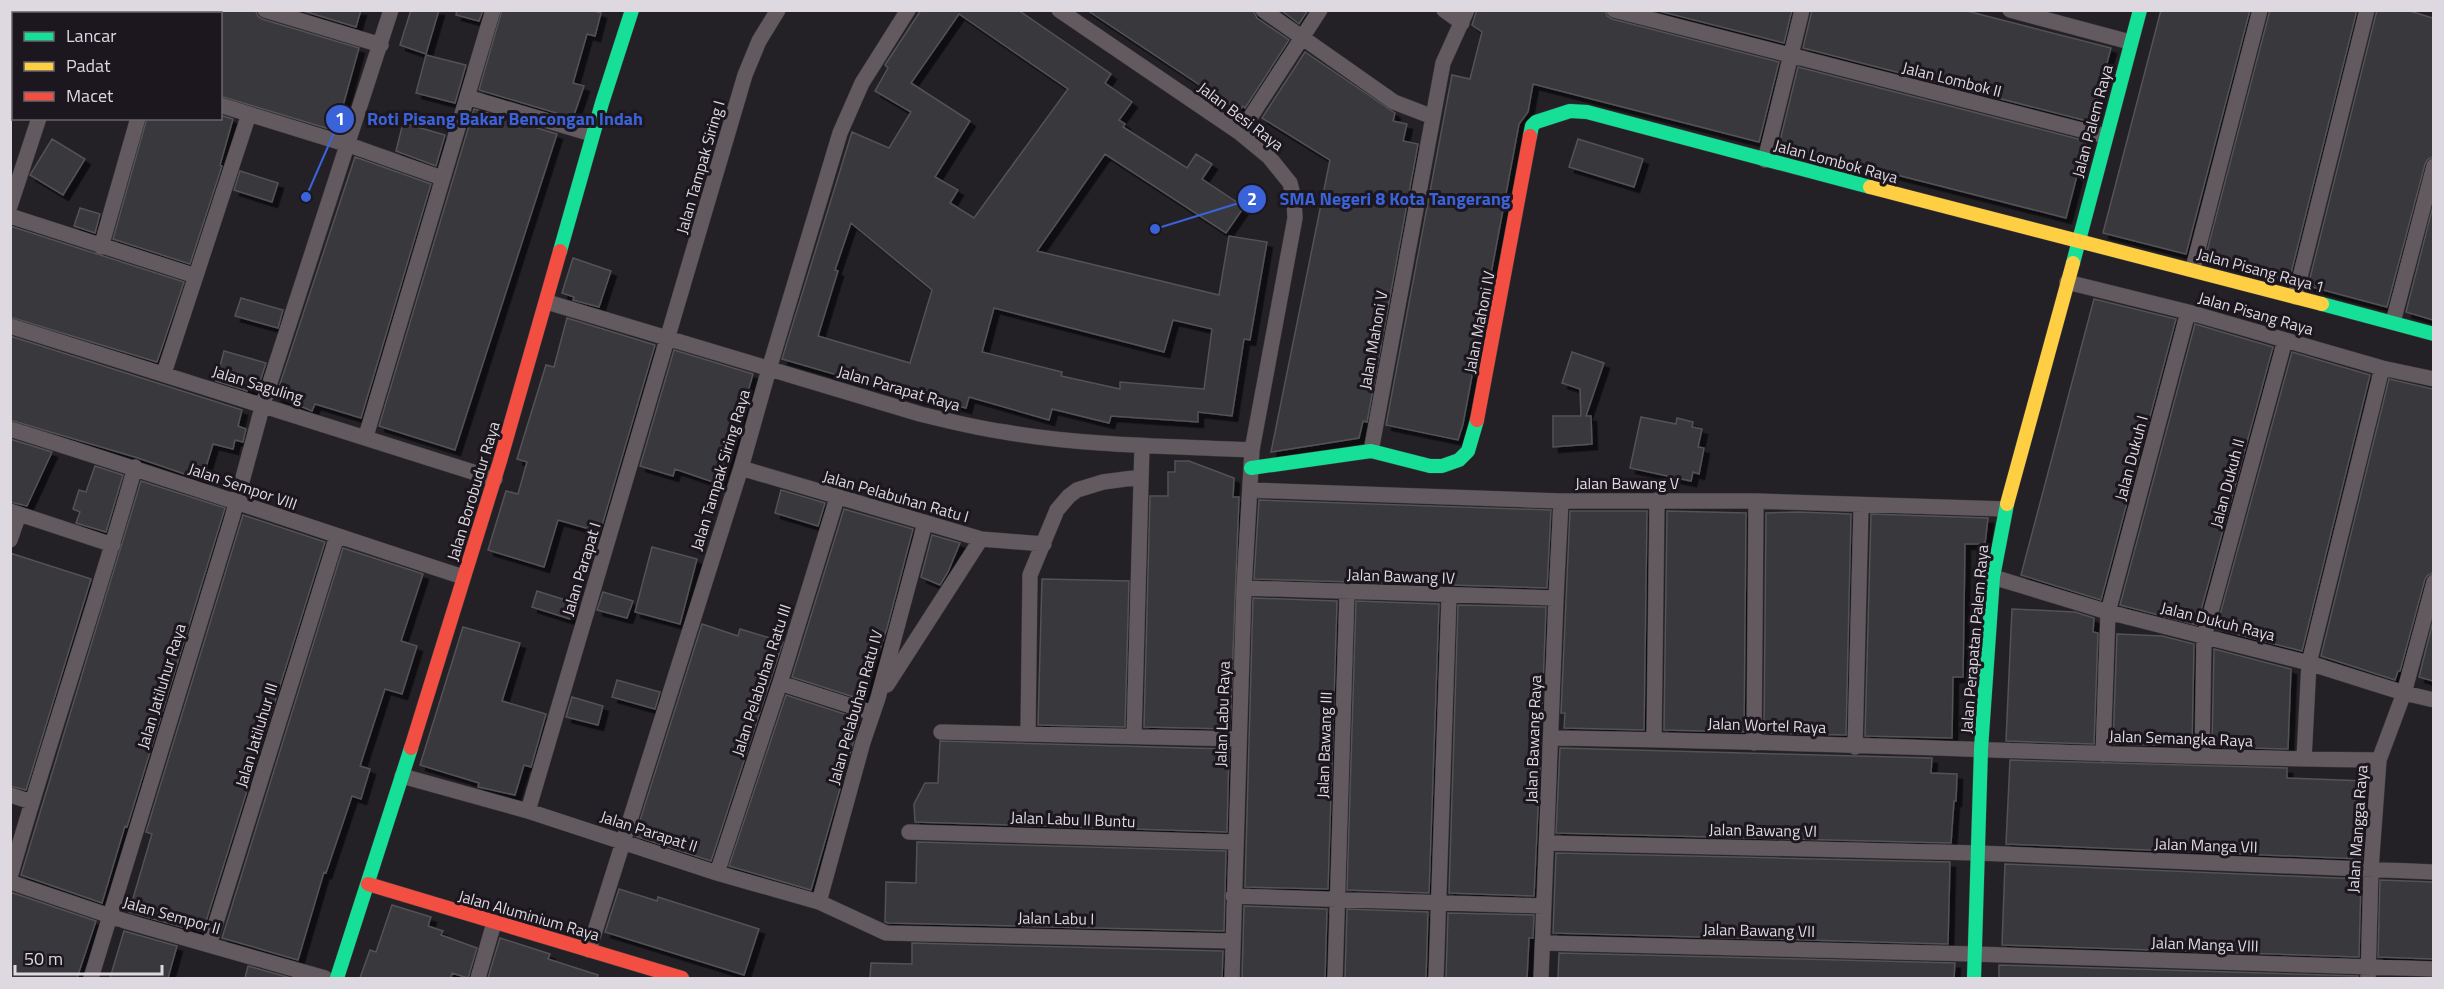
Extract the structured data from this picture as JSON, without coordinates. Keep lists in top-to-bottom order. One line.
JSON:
{"streets":{"street":["Jalan Lombok II","Jalan Besi Raya","Jalan Palem Raya","Jalan Lombok Raya","Jalan Tampak Siring I","Jalan Pisang Raya 1","Jalan Pisang Raya","Jalan Mahoni IV","Jalan Mahoni V","Jalan Saguling","Jalan Parapat Raya","Jalan Dukuh I","Jalan Tampak Siring Raya","Jalan Bawang V","Jalan Dukuh II","Jalan Sempor VIII","Jalan Borobudur Raya","Jalan Pelabuhan Ratu I","Jalan Parapat I","Jalan Bawang IV","Jalan Dukuh Raya","Jalan Perapatan Palem Raya","Jalan Pelabuhan Ratu III","Jalan Jatiluhur Raya","Jalan Pelabuhan Ratu IV","Jalan Labu Raya","Jalan Wortel Raya","Jalan Jatiluhur III","Jalan Semangka Raya","Jalan Bawang Raya","Jalan Bawang III","Jalan Labu II Buntu","Jalan Mangga Raya","Jalan Bawang VI","Jalan Parapat II","Jalan Manga VII","Jalan Sempor II","Jalan Aluminium Raya","Jalan Labu I","Jalan Bawang VII","Jalan Manga VIII"]},"crossings":[["Jalan Lombok II","Jalan Palem Raya"],["Jalan Besi Raya","Jalan Parapat Raya"],["Jalan Besi Raya","Jalan Labu Raya"],["Jalan Palem Raya","Jalan Lombok Raya"],["Jalan Palem Raya","Jalan Pisang Raya 1"],["Jalan Palem Raya","Jalan Perapatan Palem Raya"],["Jalan Lombok Raya","Jalan Pisang Raya 1"],["Jalan Lombok Raya","Jalan Mahoni IV"],["Jalan Lombok Raya","Jalan Perapatan Palem Raya"],["Jalan Tampak Siring I","Jalan Parapat Raya"],["Jalan Tampak Siring I","Jalan Parapat I"],["Jalan Pisang Raya 1","Jalan Perapatan Palem Raya"],["Jalan Pisang Raya","Jalan Dukuh I"],["Jalan Pisang Raya","Jalan Dukuh II"],["Jalan Pisang Raya","Jalan Perapatan Palem Raya"],["Jalan Mahoni IV","Jalan Mahoni V"],["Jalan Saguling","Jalan Borobudur Raya"],["Jalan Saguling","Jalan Jatiluhur Raya"],["Jalan Parapat Raya","Jalan Tampak Siring Raya"],["Jalan Parapat Raya","Jalan Borobudur Raya"],["Jalan Parapat Raya","Jalan Parapat I"],["Jalan Parapat Raya","Jalan Labu Raya"],["Jalan Dukuh I","Jalan Dukuh Raya"],["Jalan Dukuh I","Jalan Semangka Raya"],["Jalan Tampak Siring Raya","Jalan Pelabuhan Ratu I"],["Jalan Tampak Siring Raya","Jalan Parapat II"],["Jalan Tampak Siring Raya","Jalan Aluminium Raya"],["Jalan Bawang V","Jalan Perapatan Palem Raya"],["Jalan Bawang V","Jalan Labu Raya"],["Jalan Bawang V","Jalan Bawang Raya"],["Jalan Dukuh II","Jalan Dukuh Raya"],["Jalan Dukuh II","Jalan Semangka Raya"],["Jalan Sempor VIII","Jalan Borobudur Raya"],["Jalan Sempor VIII","Jalan Jatiluhur Raya"],["Jalan Sempor VIII","Jalan Jatiluhur III"],["Jalan Borobudur Raya","Jalan Parapat II"],["Jalan Borobudur Raya","Jalan Aluminium Raya"],["Jalan Pelabuhan Ratu I","Jalan Pelabuhan Ratu III"],["Jalan Pelabuhan Ratu I","Jalan Pelabuhan Ratu IV"],["Jalan Parapat I","Jalan Parapat II"],["Jalan Bawang IV","Jalan Labu Raya"],["Jalan Bawang IV","Jalan Bawang Raya"],["Jalan Bawang IV","Jalan Bawang III"],["Jalan Dukuh Raya","Jalan Perapatan Palem Raya"],["Jalan Dukuh Raya","Jalan Mangga Raya"],["Jalan Perapatan Palem Raya","Jalan Wortel Raya"],["Jalan Perapatan Palem Raya","Jalan Semangka Raya"],["Jalan Perapatan Palem Raya","Jalan Bawang VI"],["Jalan Perapatan Palem Raya","Jalan Manga VII"],["Jalan Perapatan Palem Raya","Jalan Bawang VII"],["Jalan Perapatan Palem Raya","Jalan Manga VIII"],["Jalan Pelabuhan Ratu III","Jalan Parapat II"],["Jalan Jatiluhur Raya","Jalan Sempor II"],["Jalan Pelabuhan Ratu IV","Jalan Parapat II"],["Jalan Labu Raya","Jalan Labu II Buntu"],["Jalan Labu Raya","Jalan Labu I"],["Jalan Wortel Raya","Jalan Semangka Raya"],["Jalan Wortel Raya","Jalan Bawang Raya"],["Jalan Jatiluhur III","Jalan Sempor II"],["Jalan Semangka Raya","Jalan Mangga Raya"],["Jalan Bawang Raya","Jalan Bawang VI"],["Jalan Bawang Raya","Jalan Bawang VII"],["Jalan Mangga Raya","Jalan Manga VII"],["Jalan Mangga Raya","Jalan Manga VIII"],["Jalan Bawang VI","Jalan Manga VII"],["Jalan Parapat II","Jalan Labu I"],["Jalan Bawang VII","Jalan Manga VIII"]],"places":["Roti Pisang Bakar Bencongan Indah","SMA Negeri 8 Kota Tangerang"],"legend":["Lancar","Padat","Macet"],"scale_bar":"50 m"}
